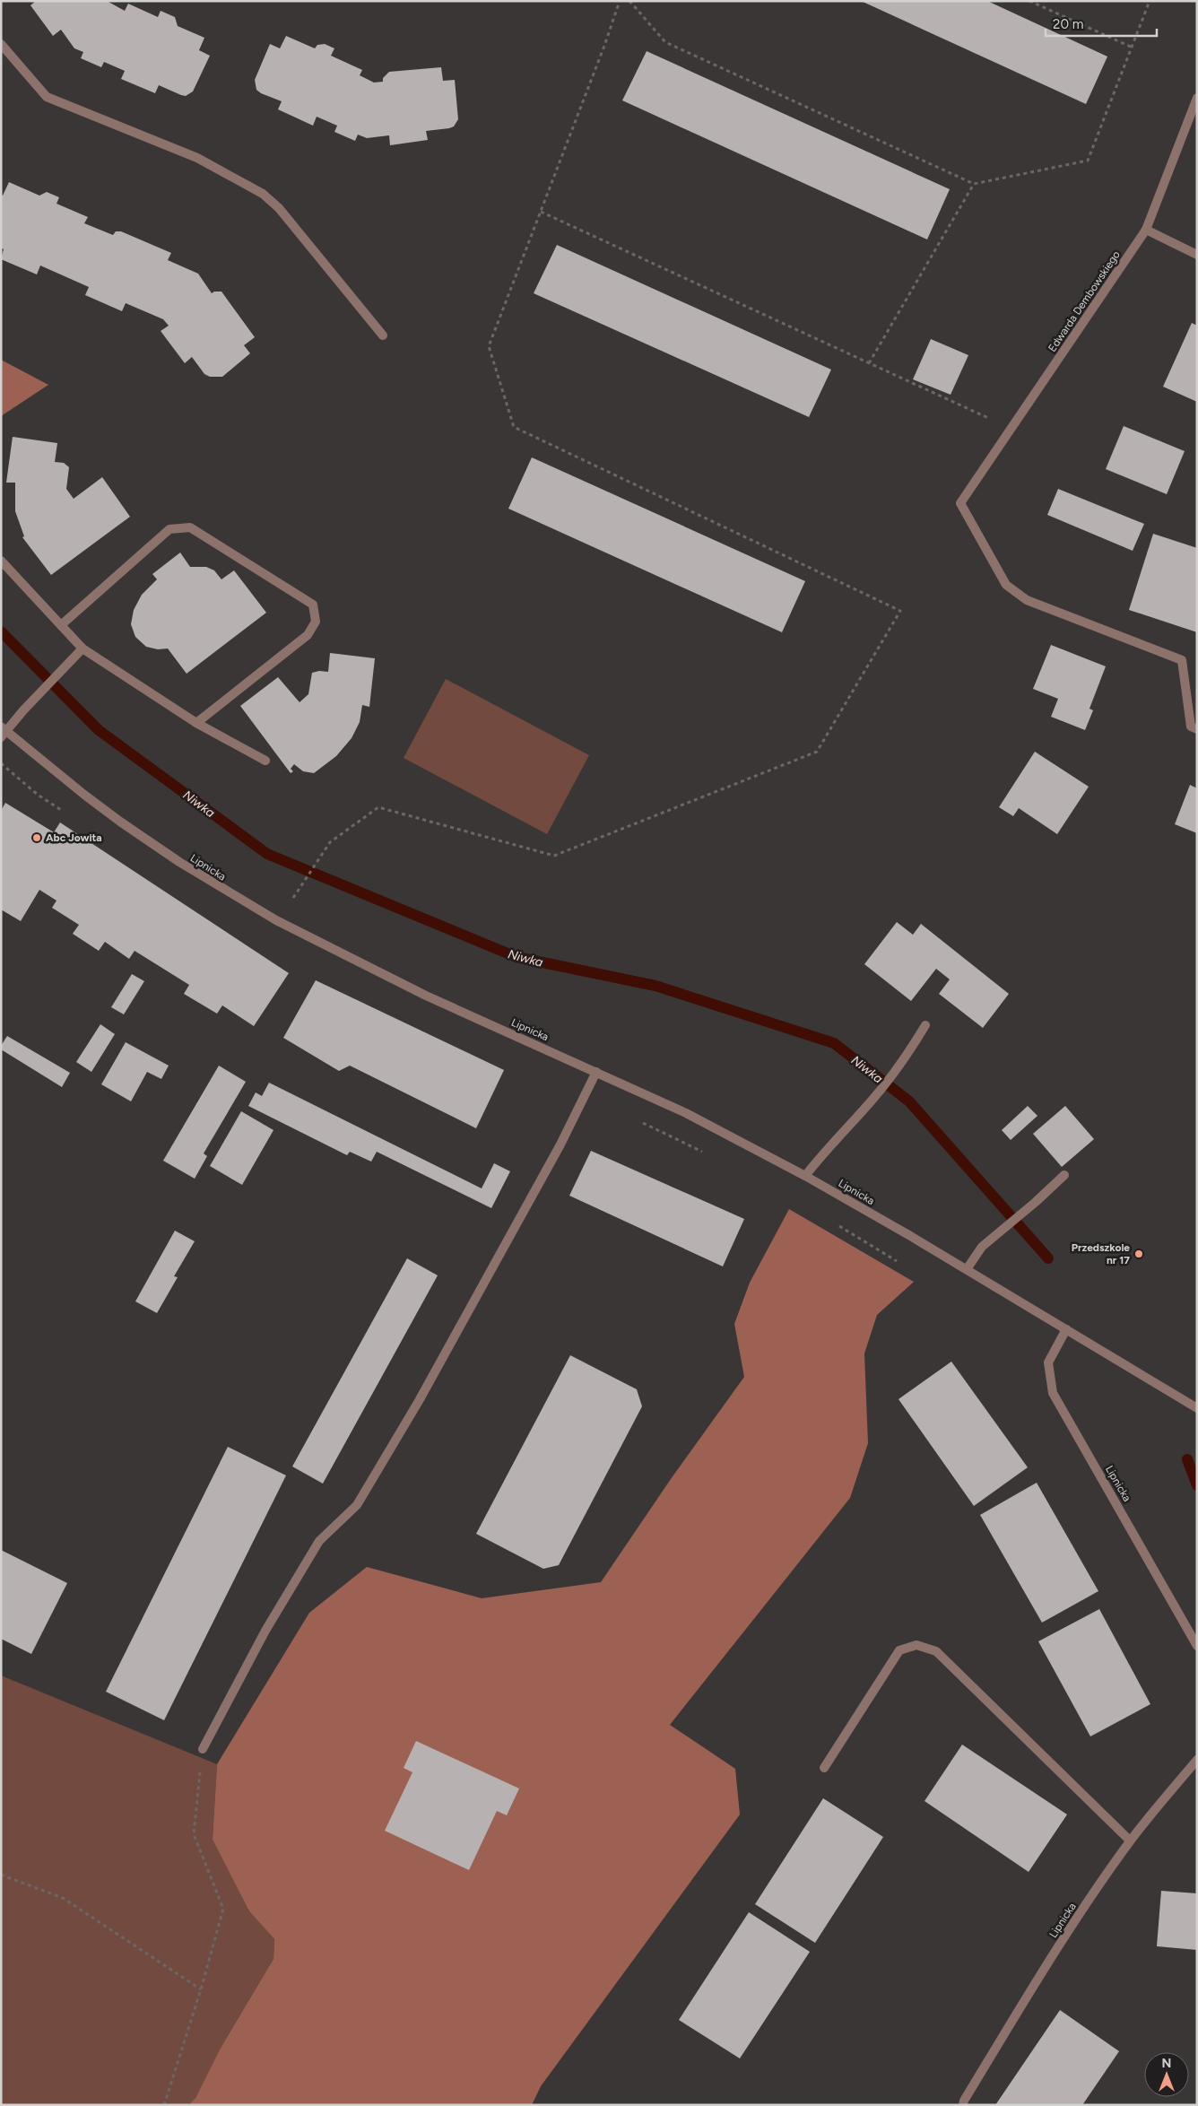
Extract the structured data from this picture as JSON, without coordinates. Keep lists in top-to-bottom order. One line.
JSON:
{"streets":{"street":["Edwarda Dembowskiego","Lipnicka"]},"water":["Niwka"],"places":["Abc Jowita","Przedszkole nr 17"],"scale_bar":"20 m","north":"top"}
